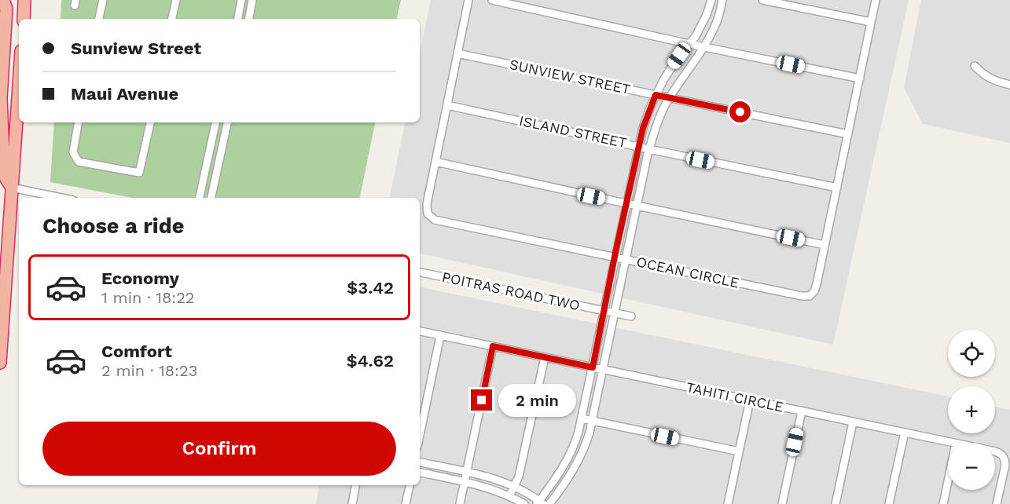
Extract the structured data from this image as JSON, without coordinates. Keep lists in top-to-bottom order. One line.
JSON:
{"streets":{"street":["SUNVIEW STREET","ISLAND STREET","OCEAN CIRCLE","POITRAS ROAD TWO","TAHITI CIRCLE"]},"crossings":[["SUNVIEW STREET","OCEAN CIRCLE"],["ISLAND STREET","OCEAN CIRCLE"]],"page":{"banner":["Sunview Street","Maui Avenue"],"heading":"Choose a ride","list":[{"name":"Economy","note":"1 min · 18:22","value":"$3.42"},{"name":"Comfort","note":"2 min · 18:23","value":"$4.62"}],"map_buttons":["+","−"],"bubble":"2 min","buttons":"Confirm"}}
